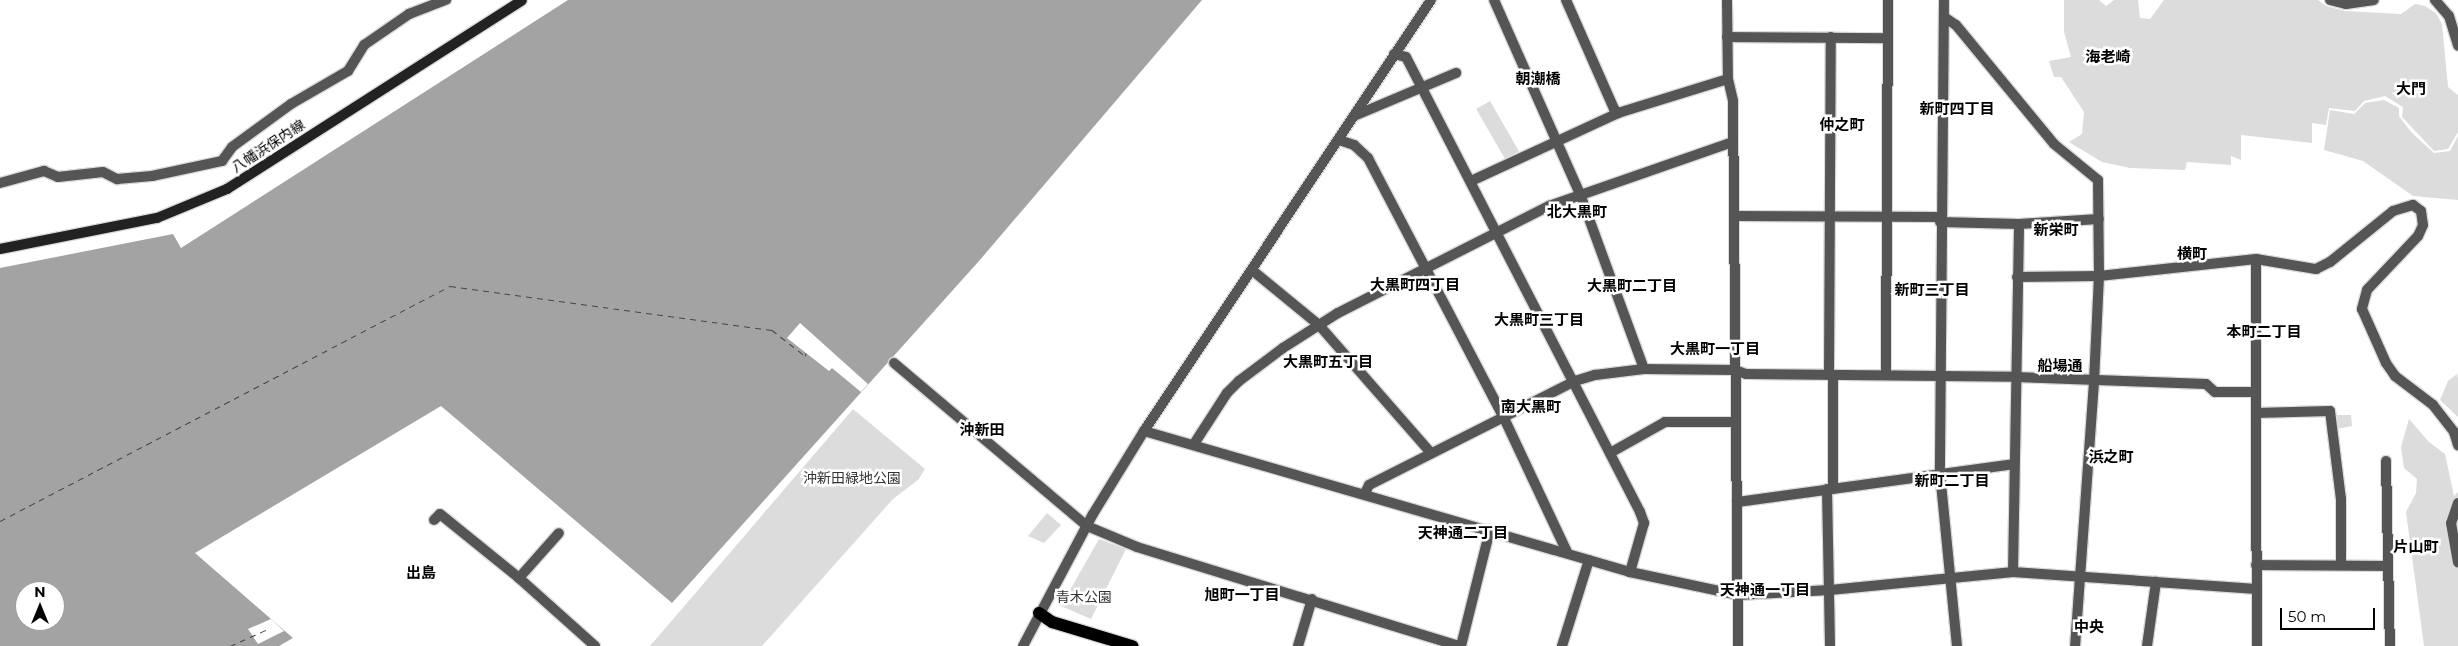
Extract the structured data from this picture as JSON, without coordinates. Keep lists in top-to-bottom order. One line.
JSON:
{"streets":{"main road":["八幡浜保内線"]},"districts":["海老崎","朝潮橋","大門","新町四丁目","仲之町","北大黒町","新栄町","横町","大黒町四丁目","大黒町二丁目","新町三丁目","大黒町三丁目","本町二丁目","大黒町一丁目","大黒町五丁目","船場通","南大黒町","沖新田","浜之町","新町二丁目","天神通二丁目","片山町","出島","天神通一丁目","旭町一丁目","中央"],"parks":["沖新田緑地公園","青木公園"],"scale_bar":"50 m","north":"top"}
